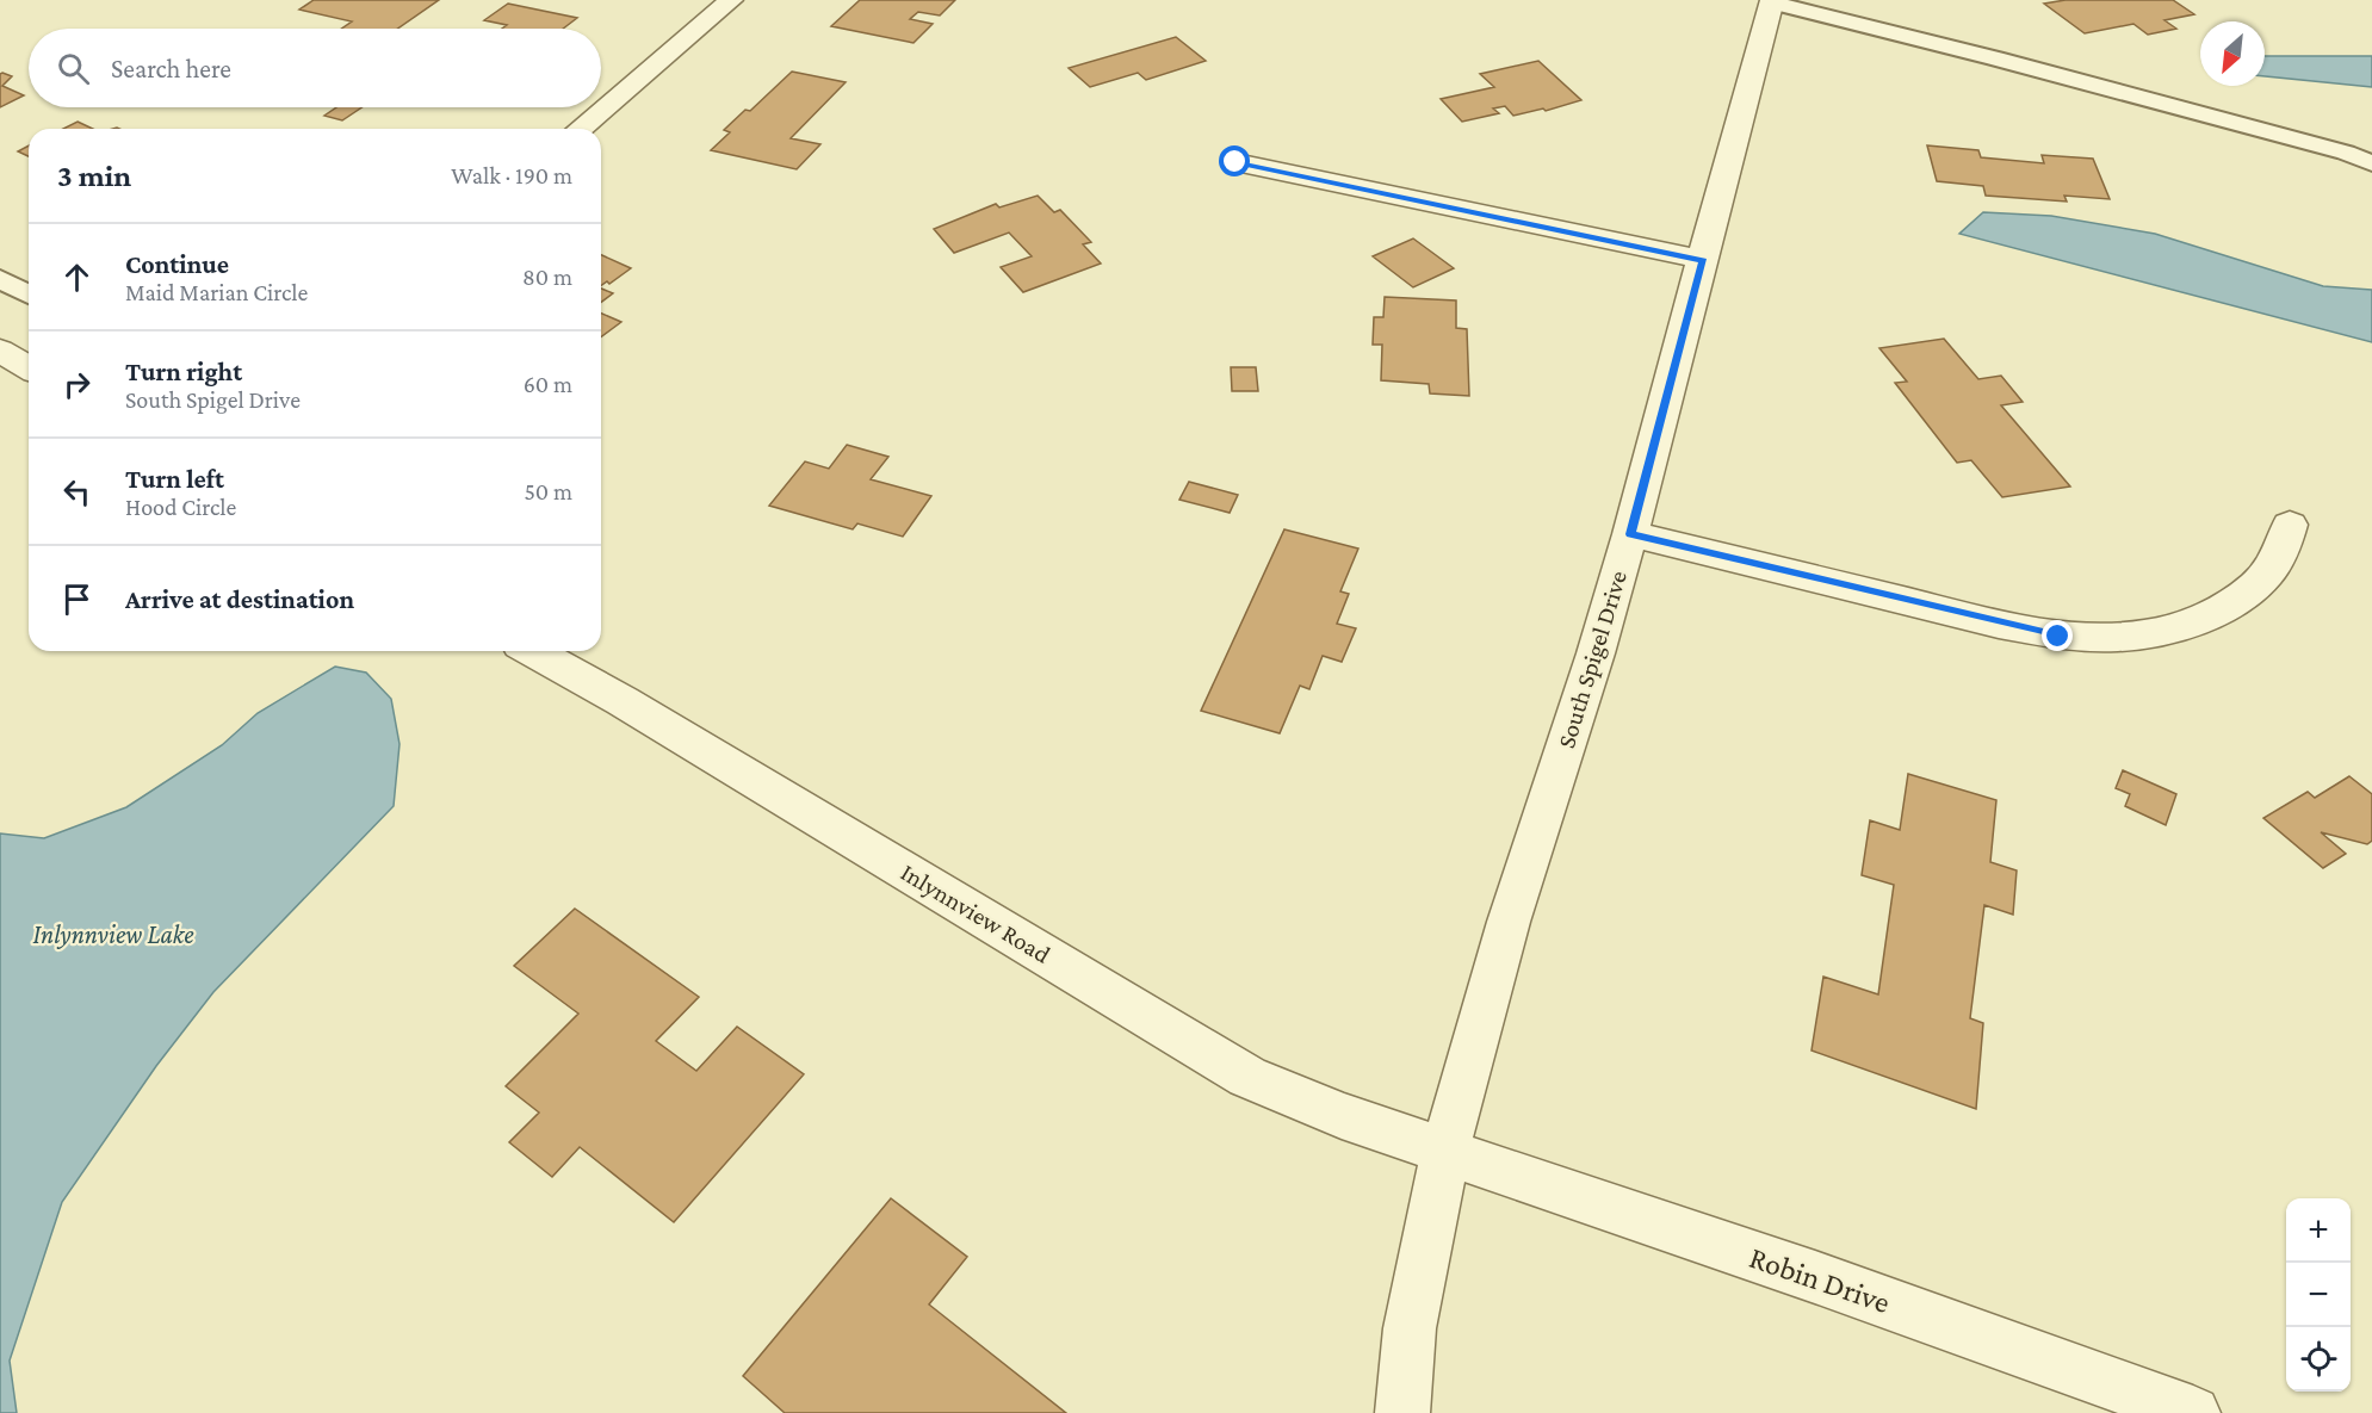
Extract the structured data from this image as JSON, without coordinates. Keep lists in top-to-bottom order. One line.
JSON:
{"streets":{"street":["South Spigel Drive","Inlynnview Road","Robin Drive"]},"crossings":[["South Spigel Drive","Inlynnview Road"],["South Spigel Drive","Robin Drive"],["Inlynnview Road","Robin Drive"]],"water":["Inlynnview Lake"],"north":"bottom left","page":{"search":"Search here","heading":["3 min","Walk · 190 m"],"list":[["Continue","Maid Marian Circle","80 m"],["Turn right","South Spigel Drive","60 m"],["Turn left","Hood Circle","50 m"],"Arrive at destination"],"map_buttons":["+","−"]}}
